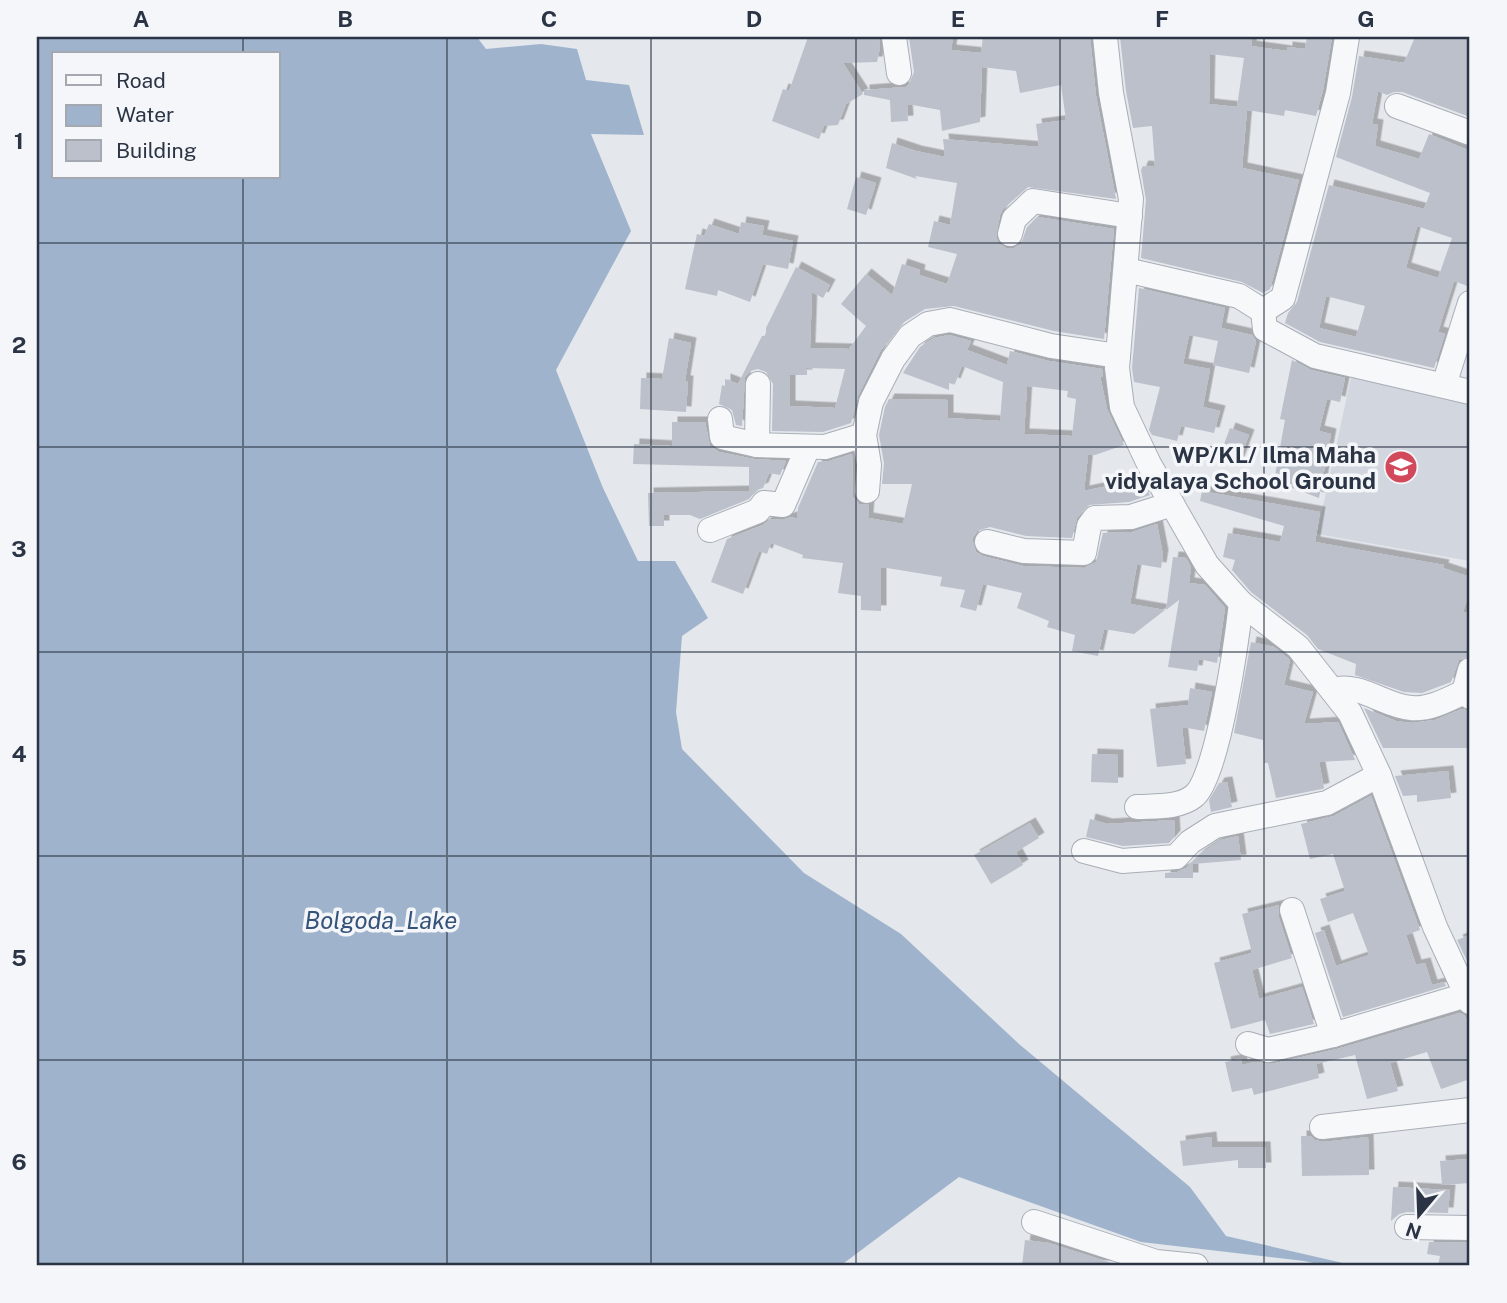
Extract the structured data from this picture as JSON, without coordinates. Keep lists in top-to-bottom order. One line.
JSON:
{"water":["Bolgoda_Lake"],"places":{"school or university":["WP/KL/ Ilma Maha vidyalaya School Ground"]},"legend":["Road","Water","Building"],"north":"bottom","grid":{"columns":["A","B","C","D","E","F","G"],"rows":["1","2","3","4","5","6"]}}
